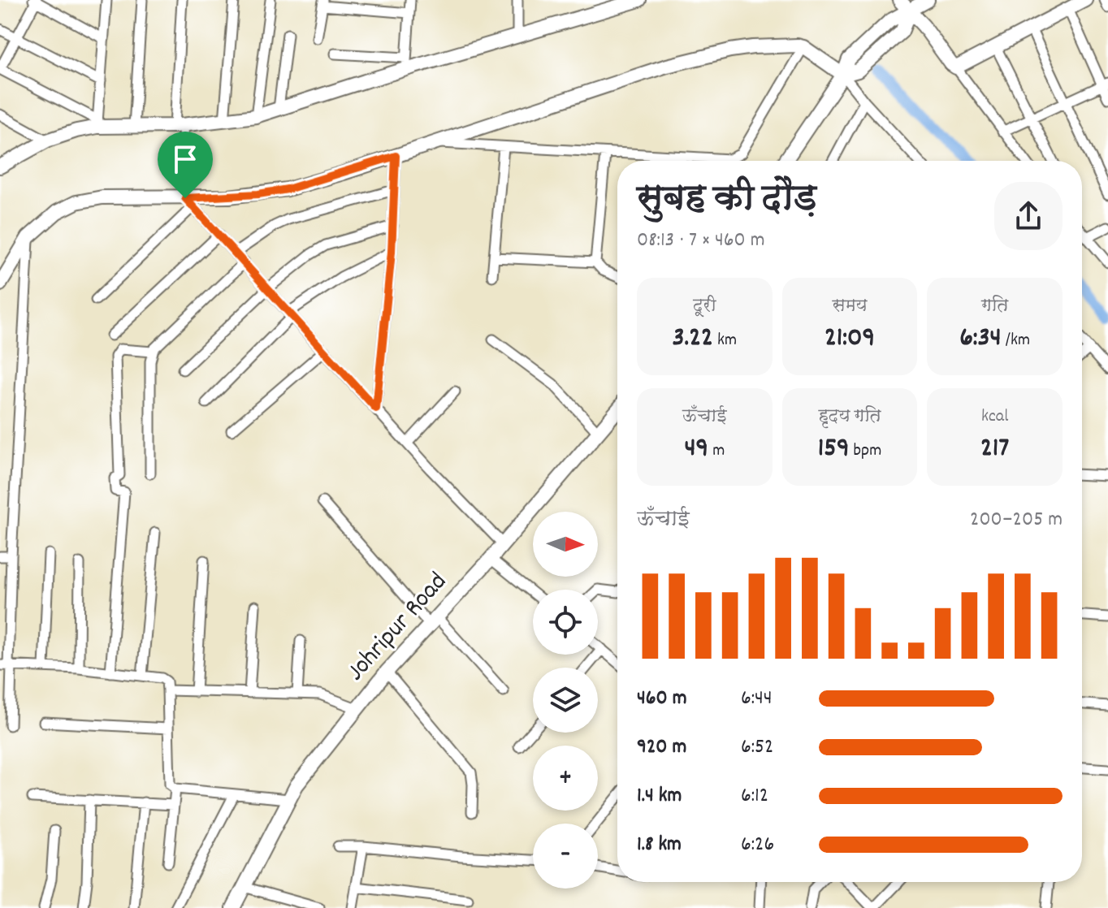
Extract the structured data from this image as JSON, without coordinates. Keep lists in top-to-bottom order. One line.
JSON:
{"streets":{"street":["Johripur Road"]},"north":"right","page":{"heading":["सुबह की दौड़","08:13 · 7 × 460 m"],"stats":[["दूरी","3.22 km"],["समय","21:09"],["गति","6:34 /km"],["ऊँचाई","49 m"],["हृदय गति","159 bpm"],["kcal","217"]],"chart":["ऊँचाई","200–205 m"],"map_buttons":["+","−"],"list":[{"name":"460 m","note":"6:44"},{"name":"920 m","note":"6:52"},{"name":"1.4 km","note":"6:12"},{"name":"1.8 km","note":"6:26"}]}}
